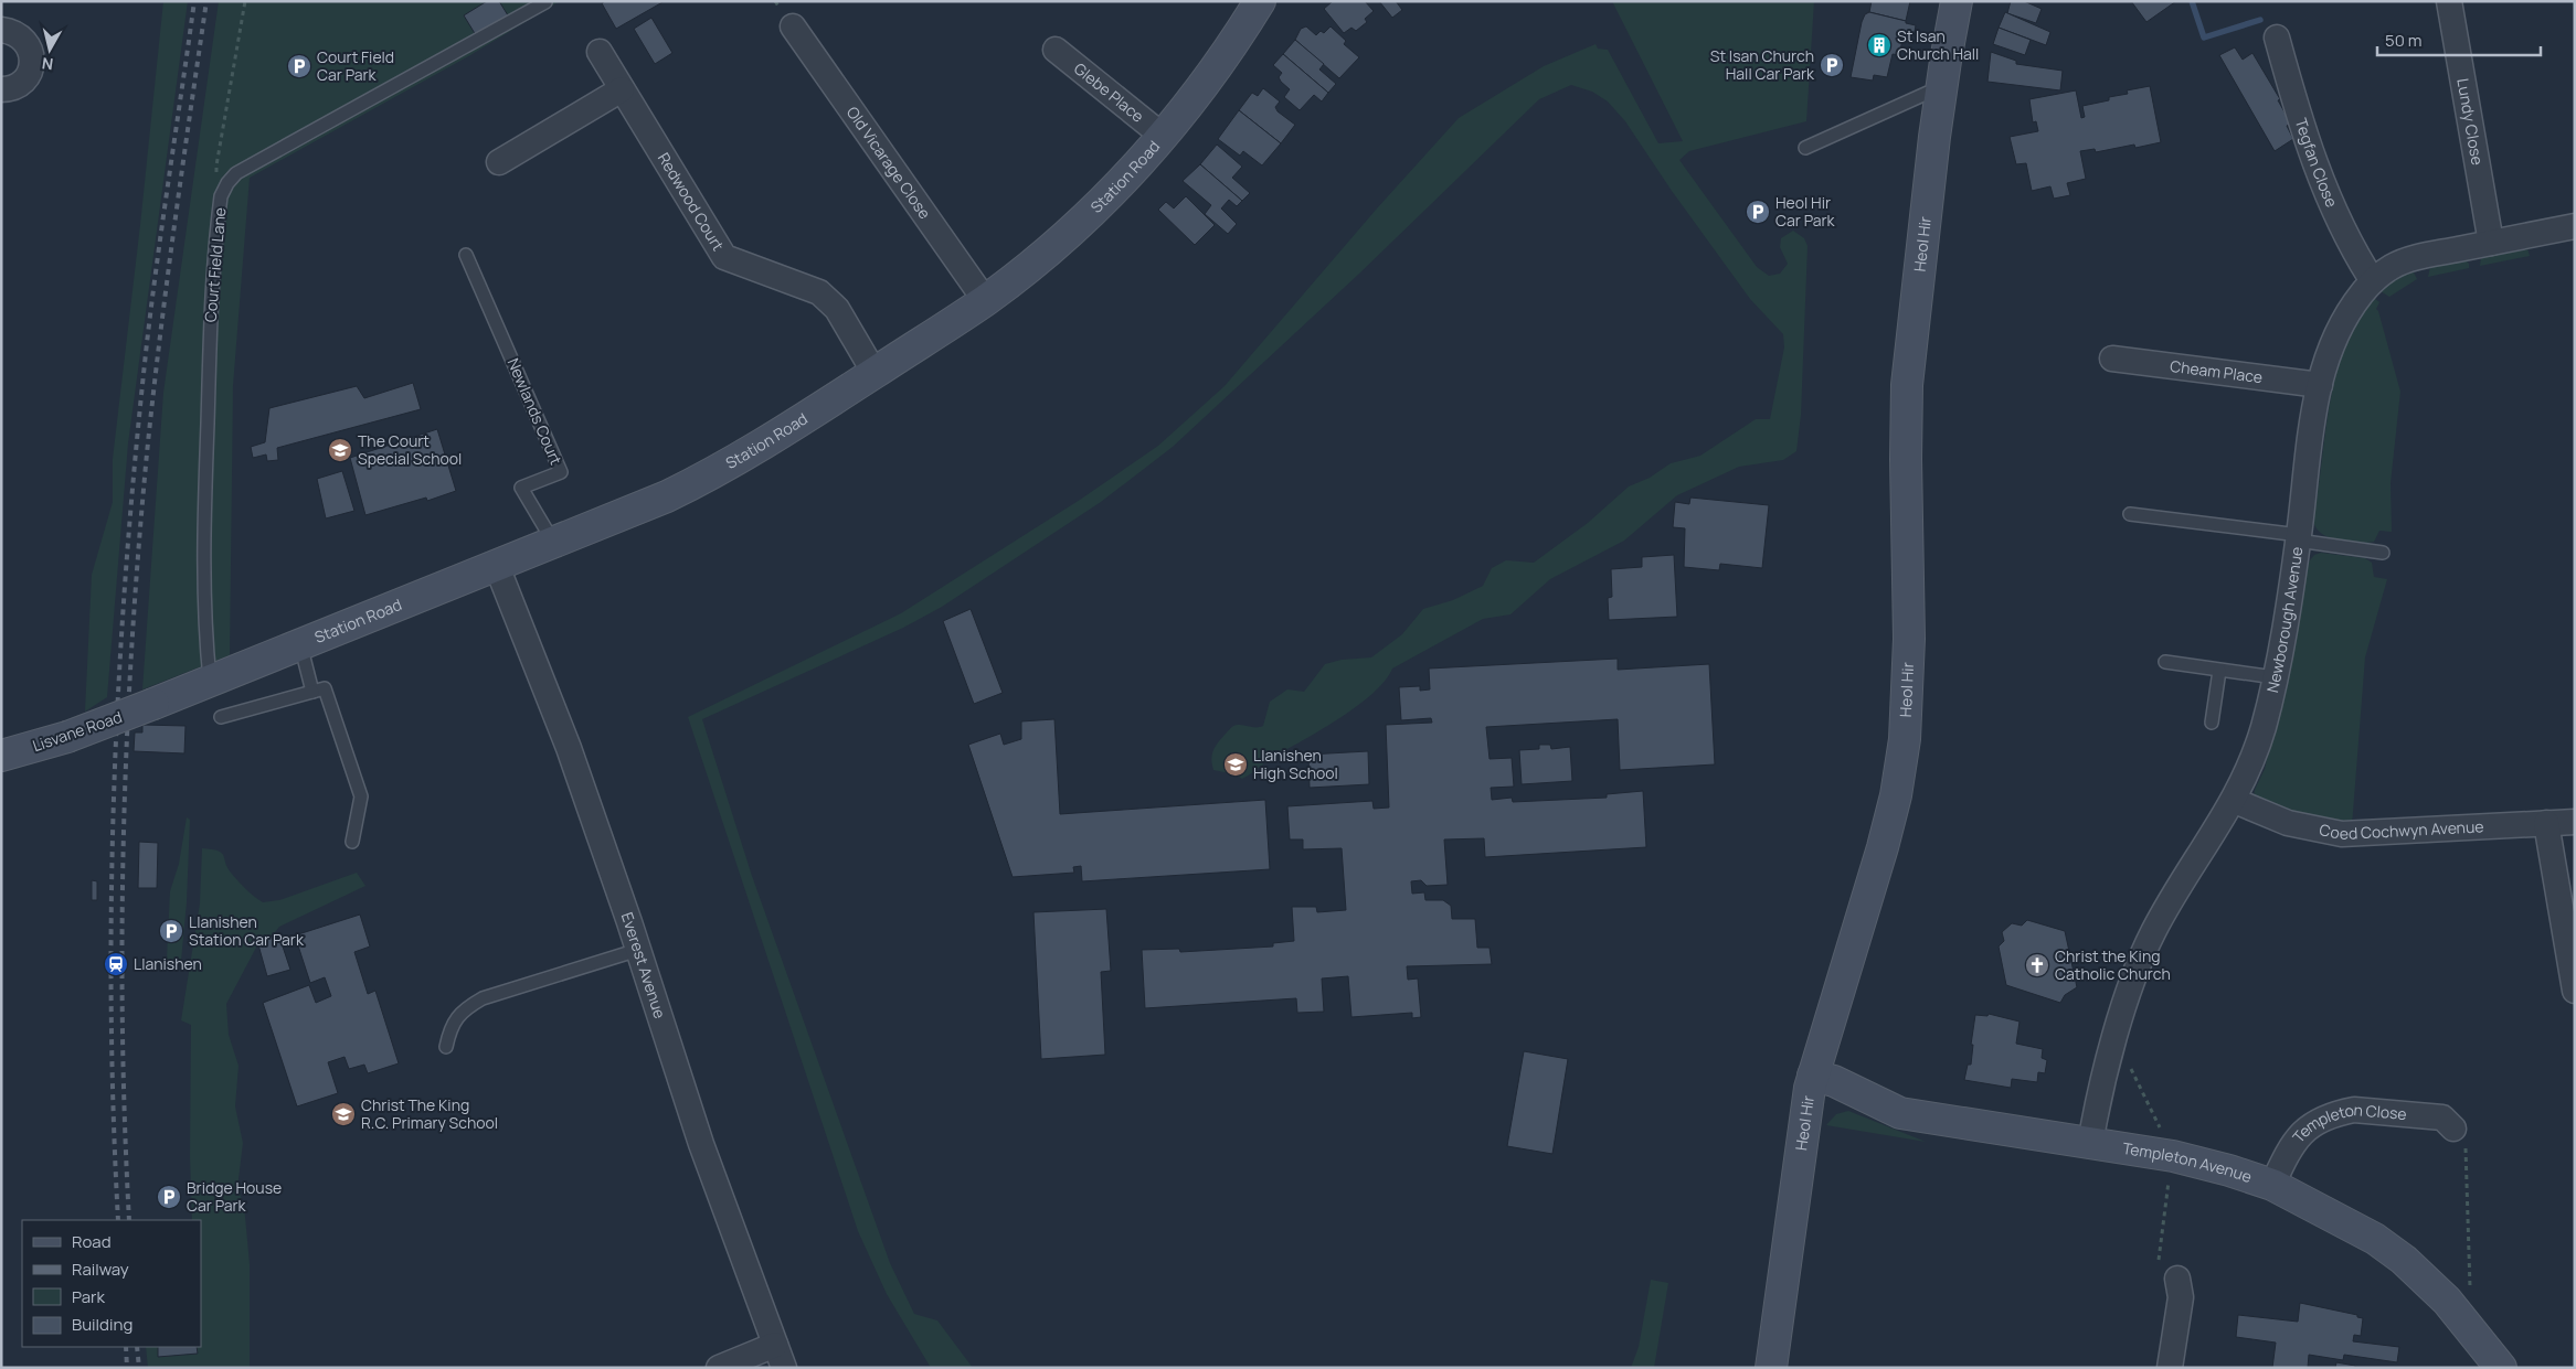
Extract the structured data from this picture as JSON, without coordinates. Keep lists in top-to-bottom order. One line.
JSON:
{"streets":{"street":["Glebe Place","Lundy Close","Tegfan Close","Old Vicarage Close","Station Road","Redwood Court","Heol Hir","Cheam Place","Newborough Avenue","Lisvane Road","Coed Cochwyn Avenue","Everest Avenue","Templeton Close","Templeton Avenue"],"lane":["Court Field Lane","Newlands Court"]},"crossings":[["Glebe Place","Station Road"],["Lundy Close","Newborough Avenue"],["Tegfan Close","Newborough Avenue"],["Old Vicarage Close","Station Road"],["Station Road","Redwood Court"],["Station Road","Court Field Lane"],["Station Road","Newlands Court"],["Station Road","Lisvane Road"],["Station Road","Everest Avenue"],["Heol Hir","Templeton Avenue"],["Cheam Place","Newborough Avenue"],["Newborough Avenue","Coed Cochwyn Avenue"],["Newborough Avenue","Templeton Avenue"],["Templeton Close","Templeton Avenue"]],"places":{"building":["St Isan Church Hall"],"parking":["St Isan Church Hall Car Park","Court Field Car Park","Heol Hir Car Park","Llanishen Station Car Park","Bridge House Car Park"],"school or university":["The Court Special School","Llanishen High School","Christ The King R.C. Primary School"],"station":["Llanishen"],"church":["Christ the King Catholic Church"]},"legend":["Road","Railway","Park","Building"],"scale_bar":"50 m","north":"bottom"}
